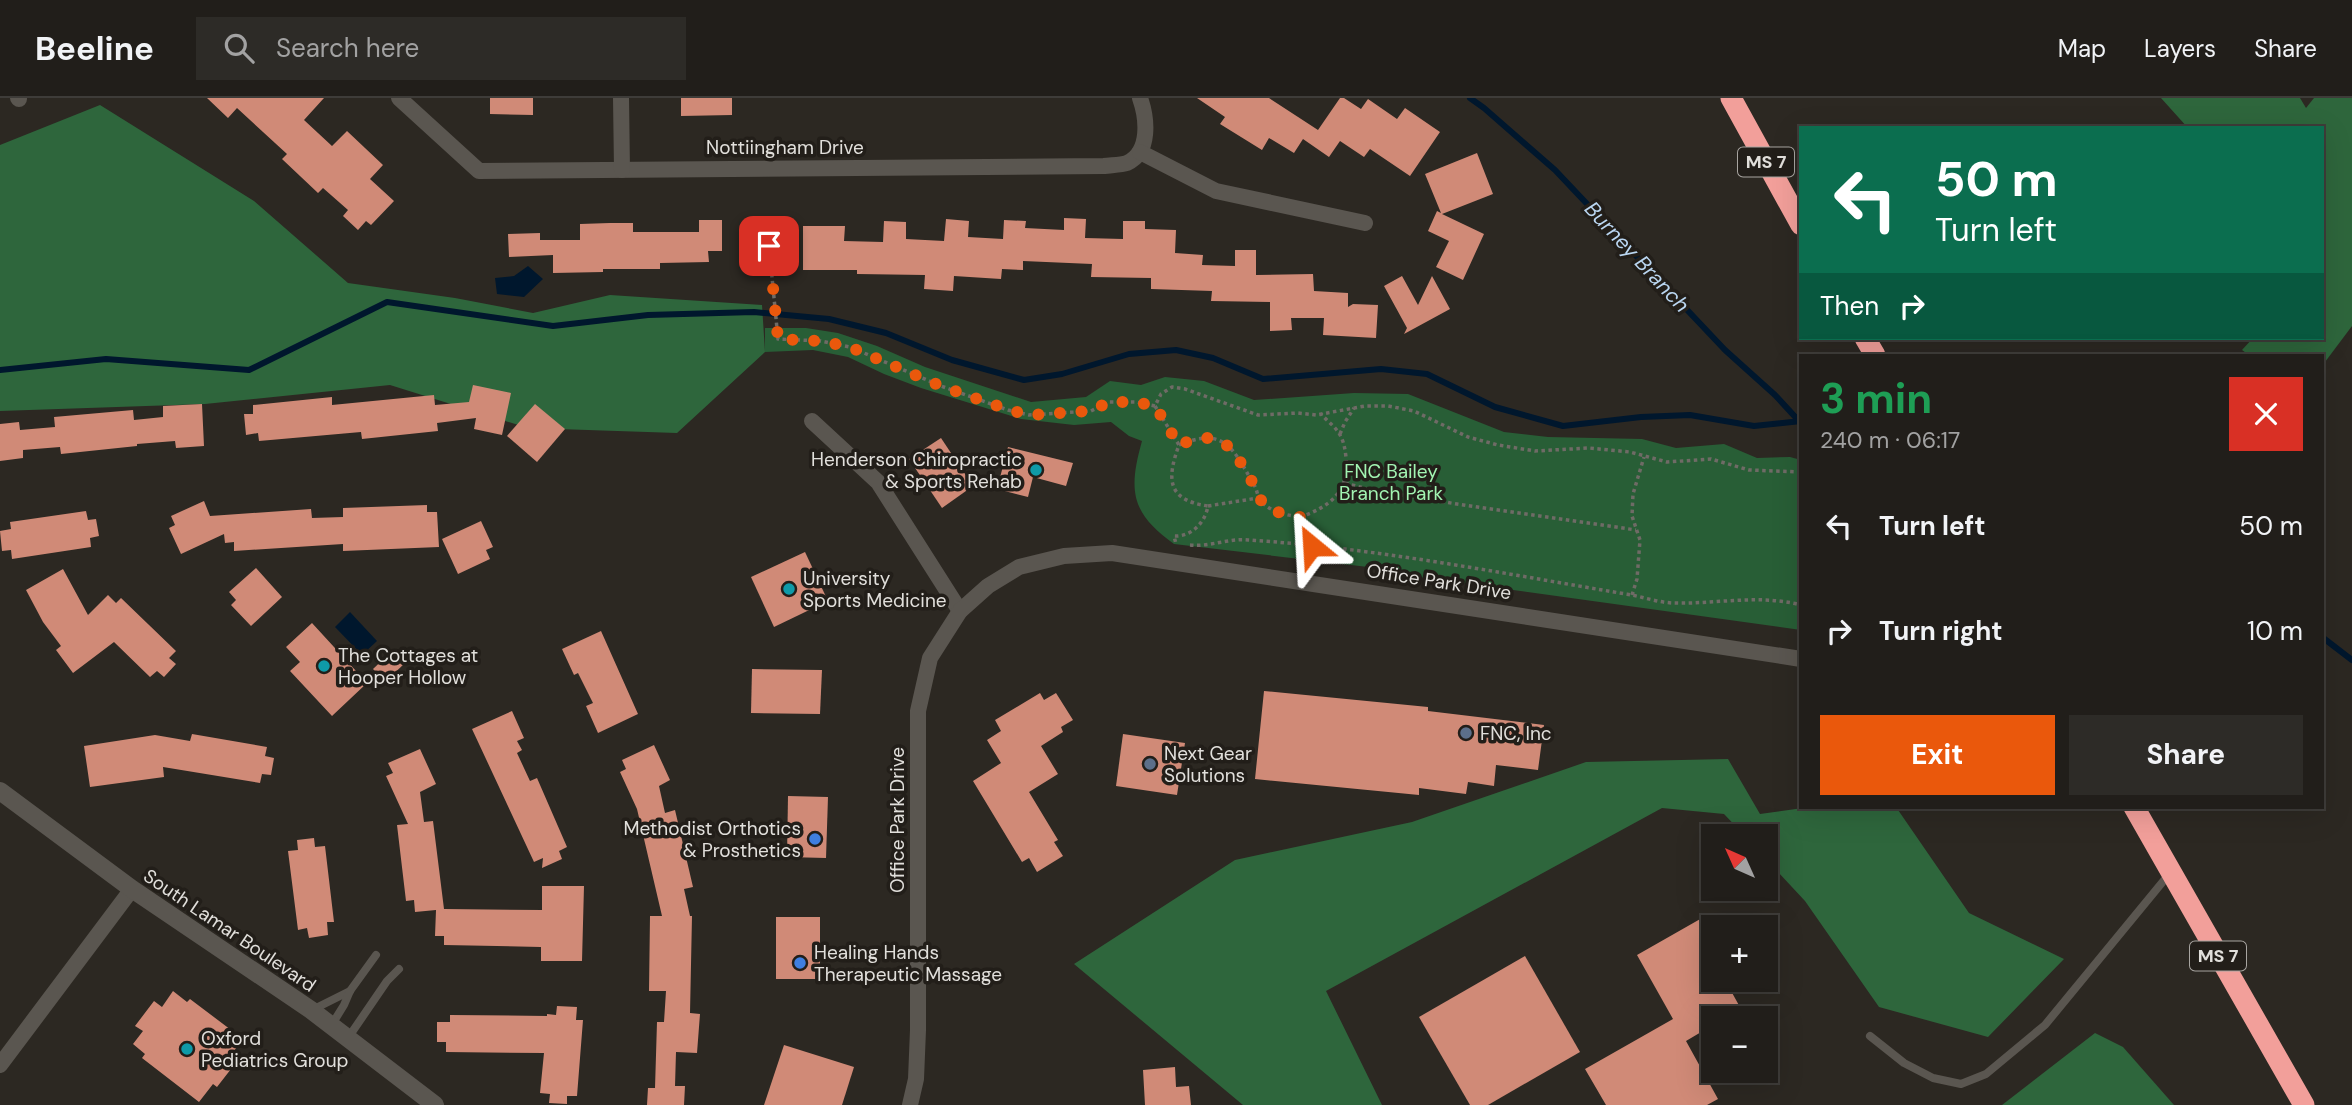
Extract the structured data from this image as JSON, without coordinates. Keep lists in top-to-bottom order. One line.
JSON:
{"streets":{"highway":["MS 7"],"street":["Nottiingham Drive","Office Park Drive","South Lamar Boulevard"]},"water":["Burney Branch"],"parks":["FNC Bailey Branch Park"],"places":["Henderson Chiropractic & Sports Rehab","University Sports Medicine","The Cottages at Hooper Hollow","FNC, Inc","Next Gear Solutions","Methodist Orthotics & Prosthetics","Healing Hands Therapeutic Massage","Oxford Pediatrics Group"],"north":"top left","page":{"header":"Beeline","search":"Search here","nav":["Map","Layers","Share"],"turn":["50 m","Turn left"],"then":"Then","heading":["3 min","240 m · 06:17"],"list":[{"name":"Turn left","value":"50 m"},{"name":"Turn right","value":"10 m"}],"buttons":["Exit","Share"],"map_buttons":["+","−"]}}
